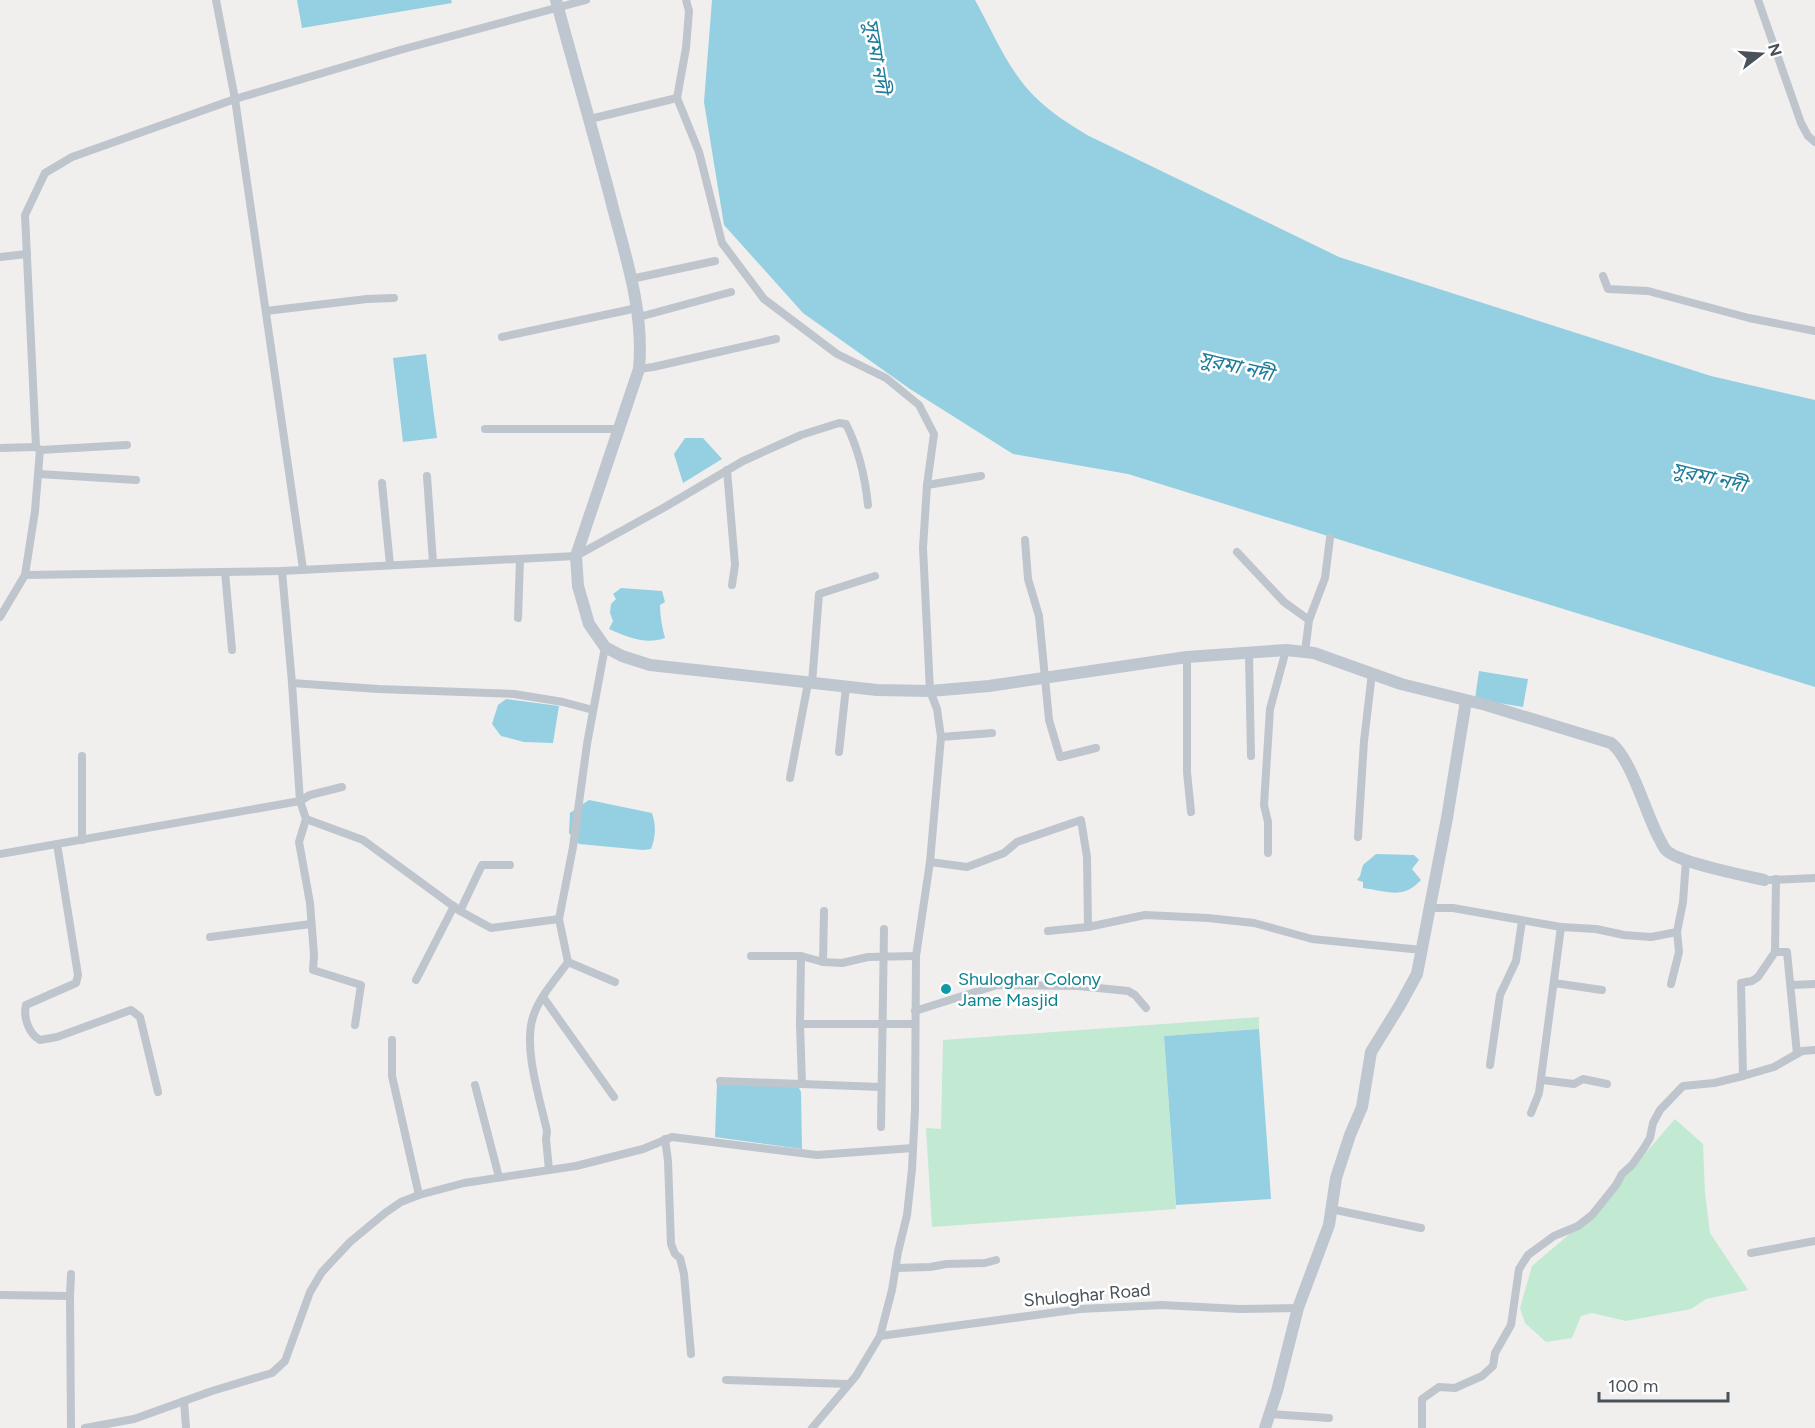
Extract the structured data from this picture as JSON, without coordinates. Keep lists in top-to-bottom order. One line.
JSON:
{"streets":{"street":["Shuloghar Road"]},"water":["সুরমা নদী"],"places":["Shuloghar Colony Jame Masjid"],"scale_bar":"100 m","north":"right"}
